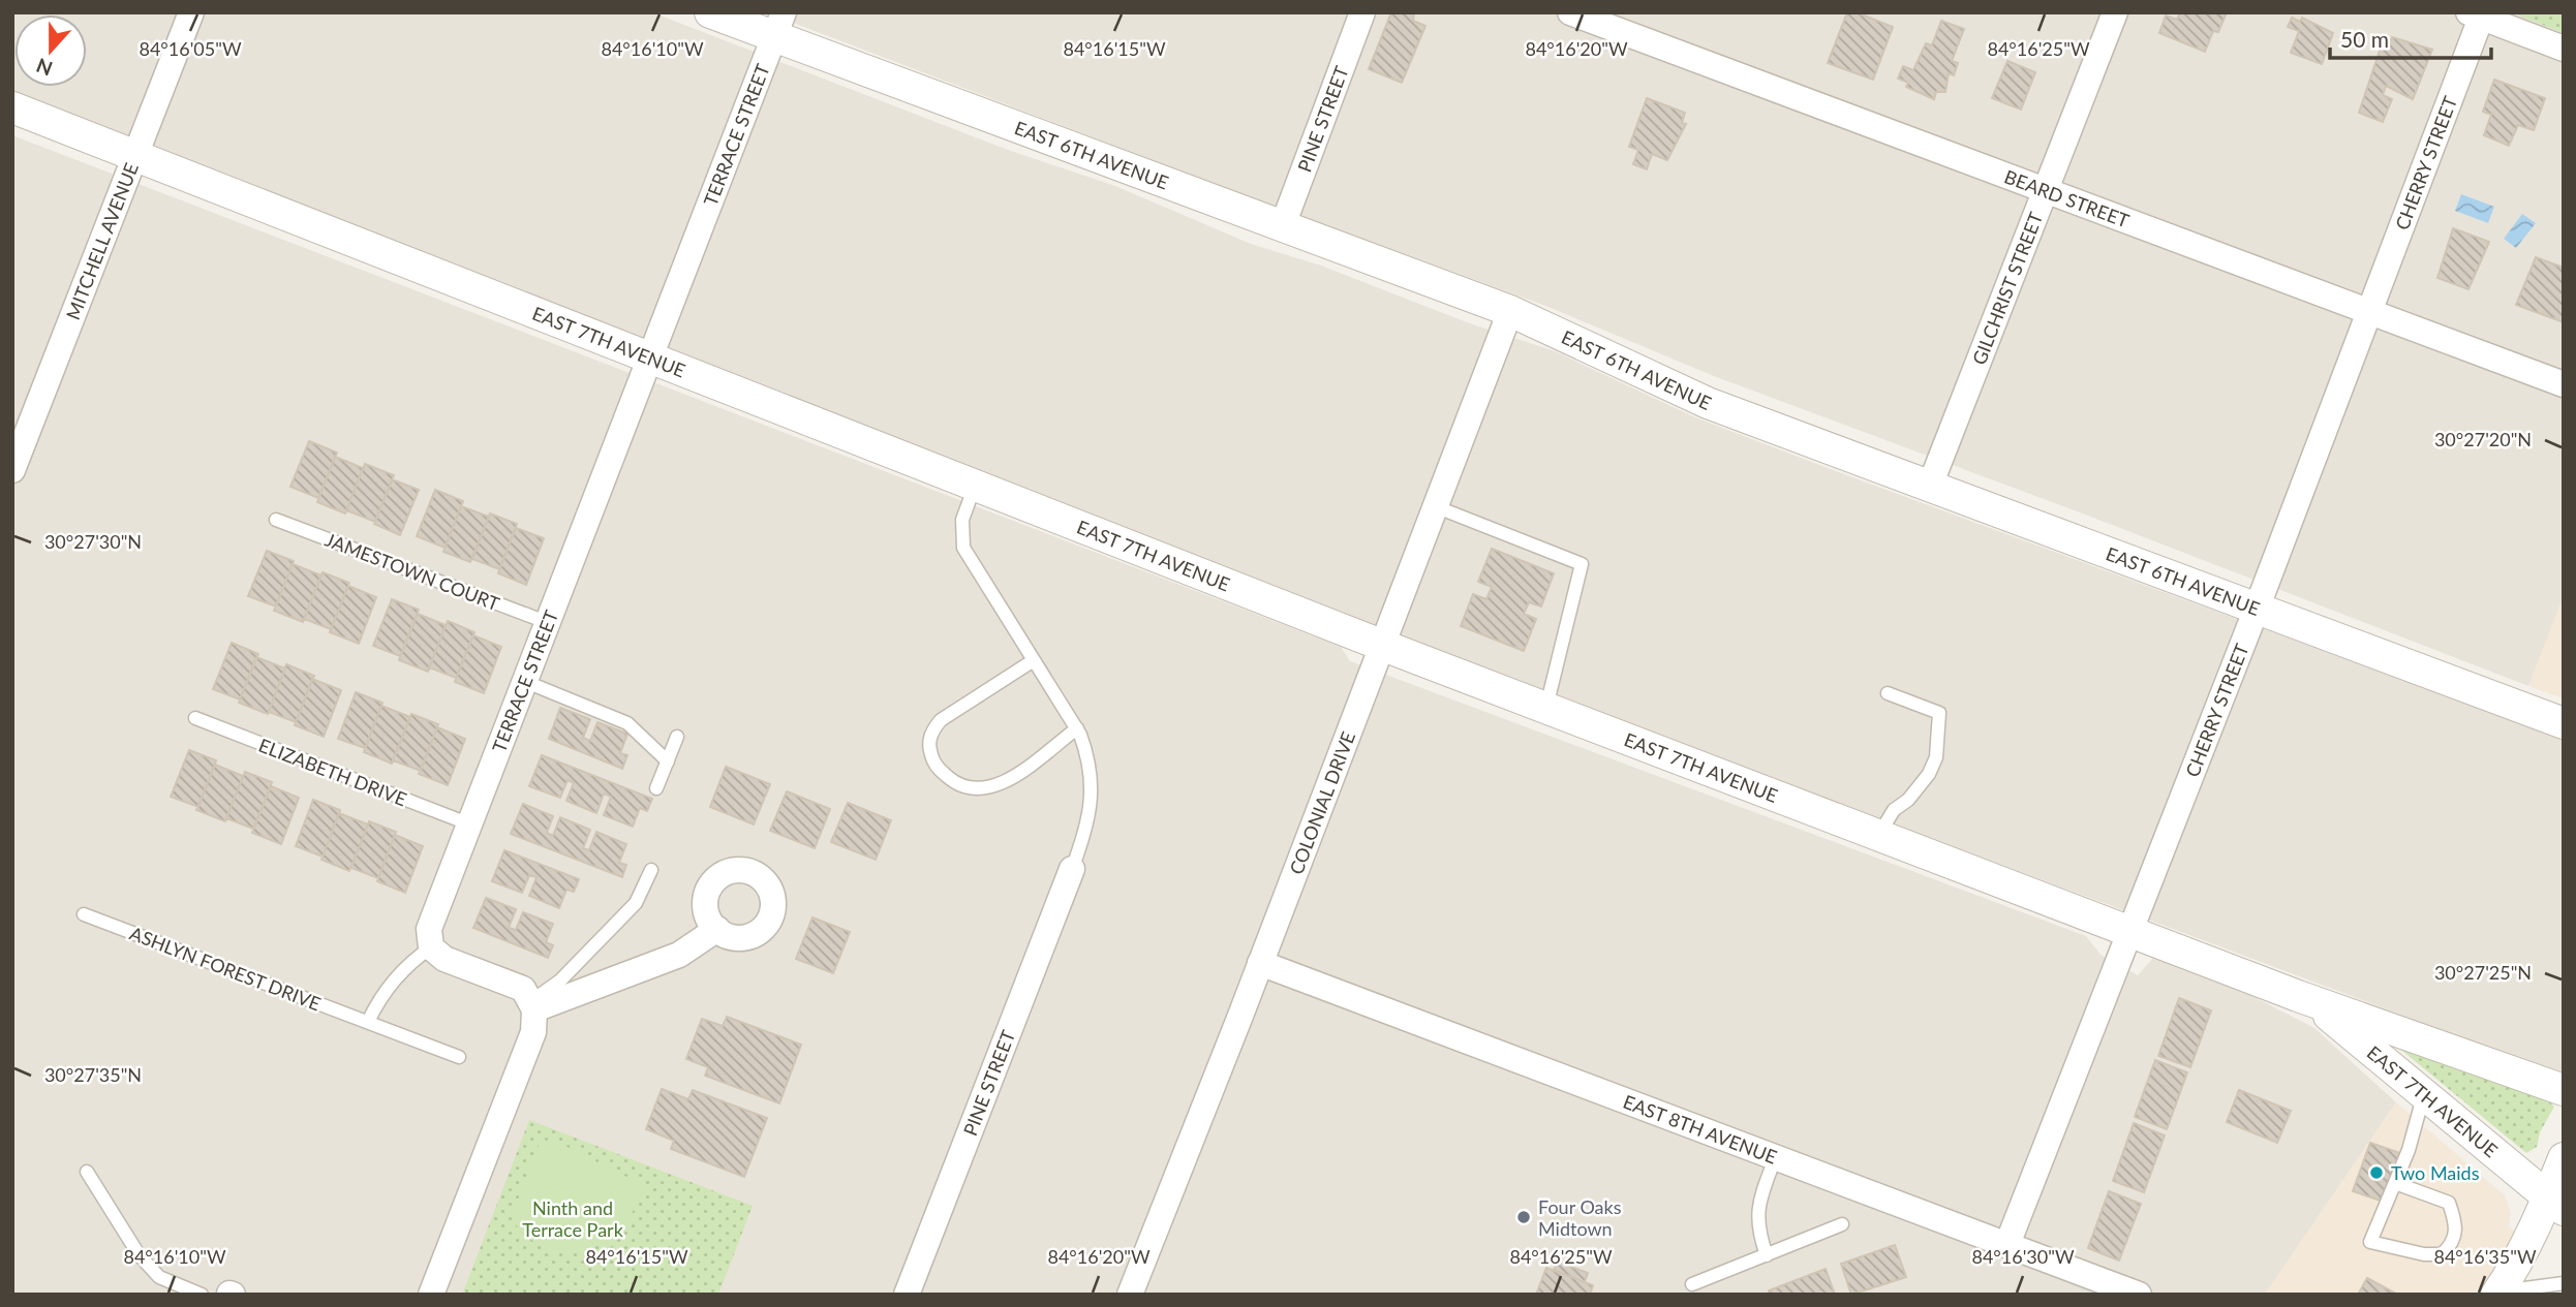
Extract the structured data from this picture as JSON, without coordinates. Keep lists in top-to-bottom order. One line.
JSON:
{"streets":{"street":["PINE STREET","TERRACE STREET","EAST 6TH AVENUE","CHERRY STREET","BEARD STREET","MITCHELL AVENUE","GILCHRIST STREET","EAST 7TH AVENUE","COLONIAL DRIVE","EAST 8TH AVENUE"],"lane":["JAMESTOWN COURT","ELIZABETH DRIVE","ASHLYN FOREST DRIVE"]},"crossings":[["PINE STREET","EAST 6TH AVENUE"],["TERRACE STREET","EAST 6TH AVENUE"],["TERRACE STREET","EAST 7TH AVENUE"],["TERRACE STREET","JAMESTOWN COURT"],["TERRACE STREET","ELIZABETH DRIVE"],["EAST 6TH AVENUE","CHERRY STREET"],["EAST 6TH AVENUE","GILCHRIST STREET"],["EAST 6TH AVENUE","COLONIAL DRIVE"],["CHERRY STREET","BEARD STREET"],["CHERRY STREET","EAST 7TH AVENUE"],["CHERRY STREET","EAST 8TH AVENUE"],["BEARD STREET","GILCHRIST STREET"],["MITCHELL AVENUE","EAST 7TH AVENUE"],["EAST 7TH AVENUE","COLONIAL DRIVE"],["COLONIAL DRIVE","EAST 8TH AVENUE"]],"parks":["Ninth and Terrace Park"],"places":["Two Maids","Four Oaks Midtown"],"scale_bar":"50 m","north":"bottom","coordinates":["84°16'10\"W","84°16'15\"W","84°16'20\"W","84°16'25\"W","84°16'05\"W","30°27'20\"N","30°27'30\"N","30°27'25\"N","30°27'35\"N","84°16'30\"W","84°16'35\"W"]}
